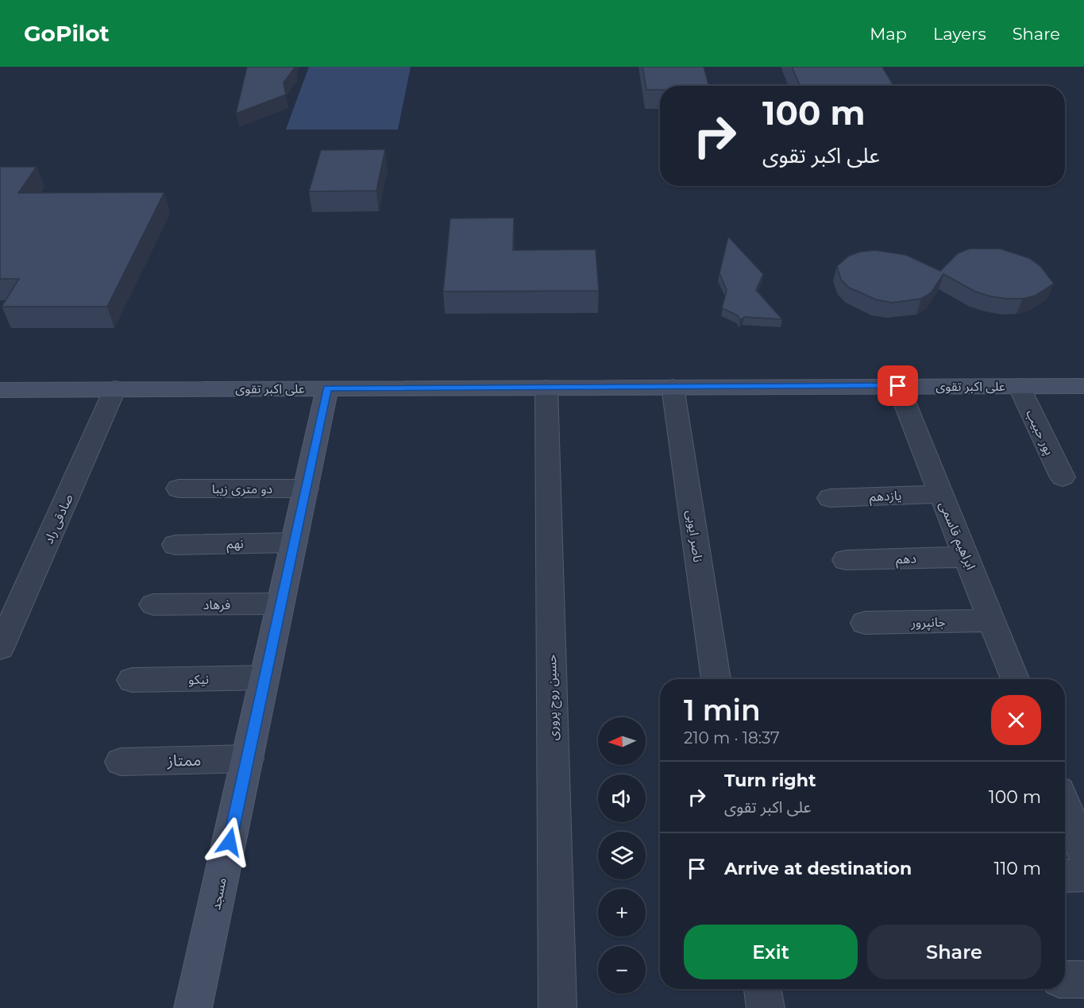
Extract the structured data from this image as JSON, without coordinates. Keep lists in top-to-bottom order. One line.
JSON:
{"streets":{"main road":["علی اکبر تقوی","مسجد"],"street":["پور حبیب","دو متری زیبا","یازدهم","صادقی راد","ابراهیم قاسمی","ناصر ایوبی","نهم","دهم","فرهاد","جانپرور","نیکو","حسین روح پروری","ممتاز"]},"crossings":[["علی اکبر تقوی","پور حبیب"],["علی اکبر تقوی","صادقی راد"],["علی اکبر تقوی","ابراهیم قاسمی"],["علی اکبر تقوی","ناصر ایوبی"],["علی اکبر تقوی","حسین روح پروری"],["علی اکبر تقوی","مسجد"],["دو متری زیبا","مسجد"],["یازدهم","ابراهیم قاسمی"],["ابراهیم قاسمی","دهم"],["ابراهیم قاسمی","جانپرور"],["نهم","مسجد"],["فرهاد","مسجد"],["نیکو","مسجد"],["ممتاز","مسجد"]],"north":"left","page":{"header":"GoPilot","nav":["Map","Layers","Share"],"turn":["100 m","علی اکبر تقوی"],"heading":["1 min","210 m · 18:37"],"map_buttons":["+","−"],"list":[{"name":"Turn right","note":"علی اکبر تقوی","value":"100 m"},{"name":"Arrive at destination","value":"110 m"}],"buttons":["Exit","Share"]}}
